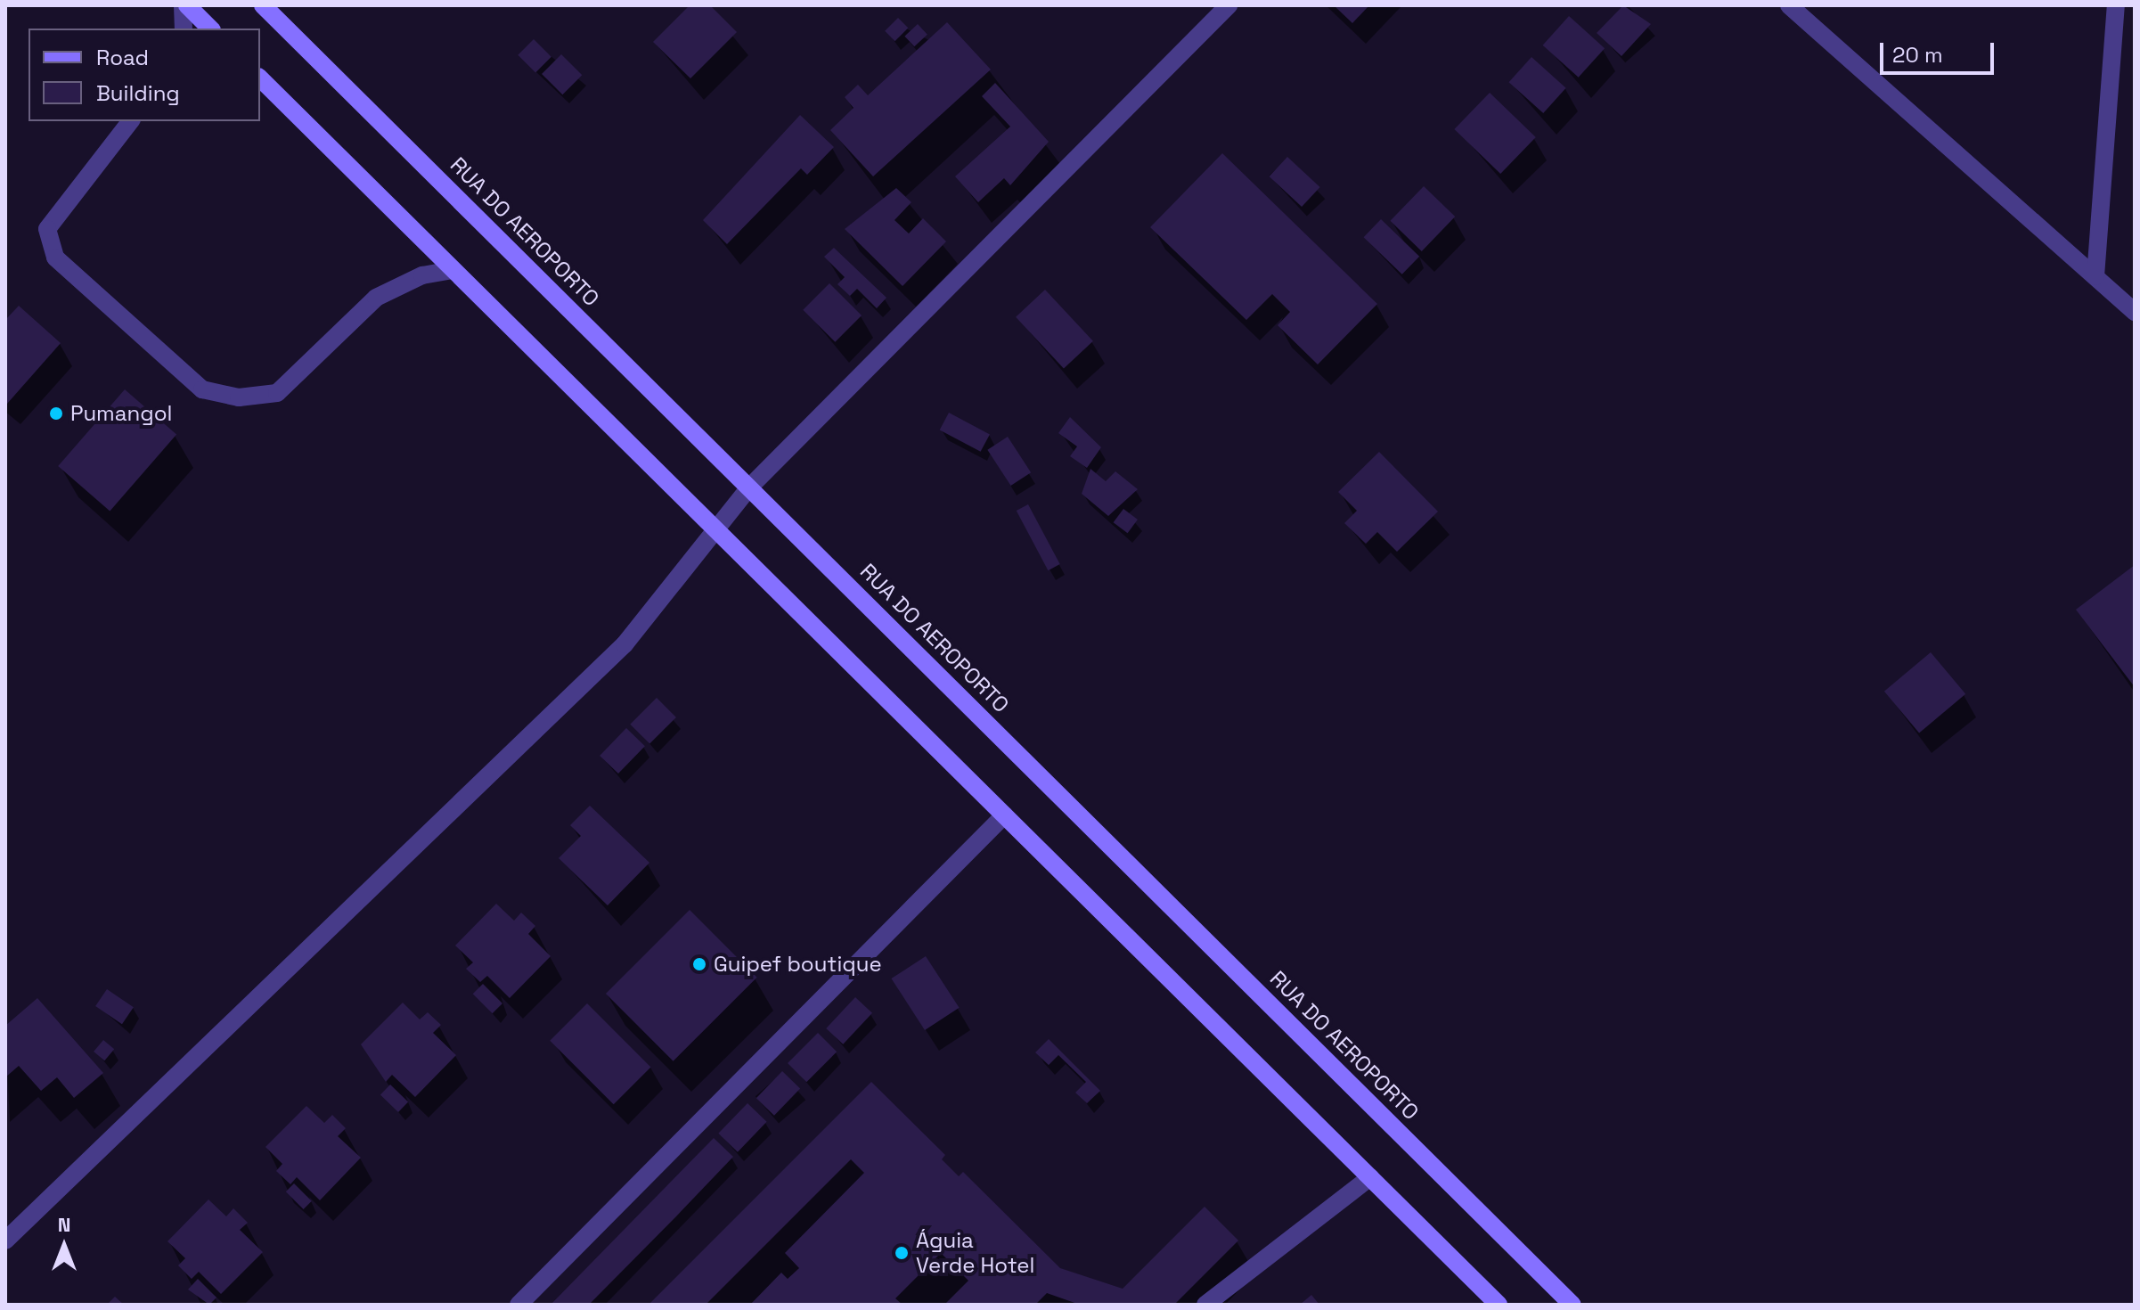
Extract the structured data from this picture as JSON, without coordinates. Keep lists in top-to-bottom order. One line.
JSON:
{"streets":{"main road":["RUA DO AEROPORTO"]},"places":["Pumangol","Guipef boutique","Águia Verde Hotel"],"legend":["Road","Building"],"scale_bar":"20 m","north":"top"}
